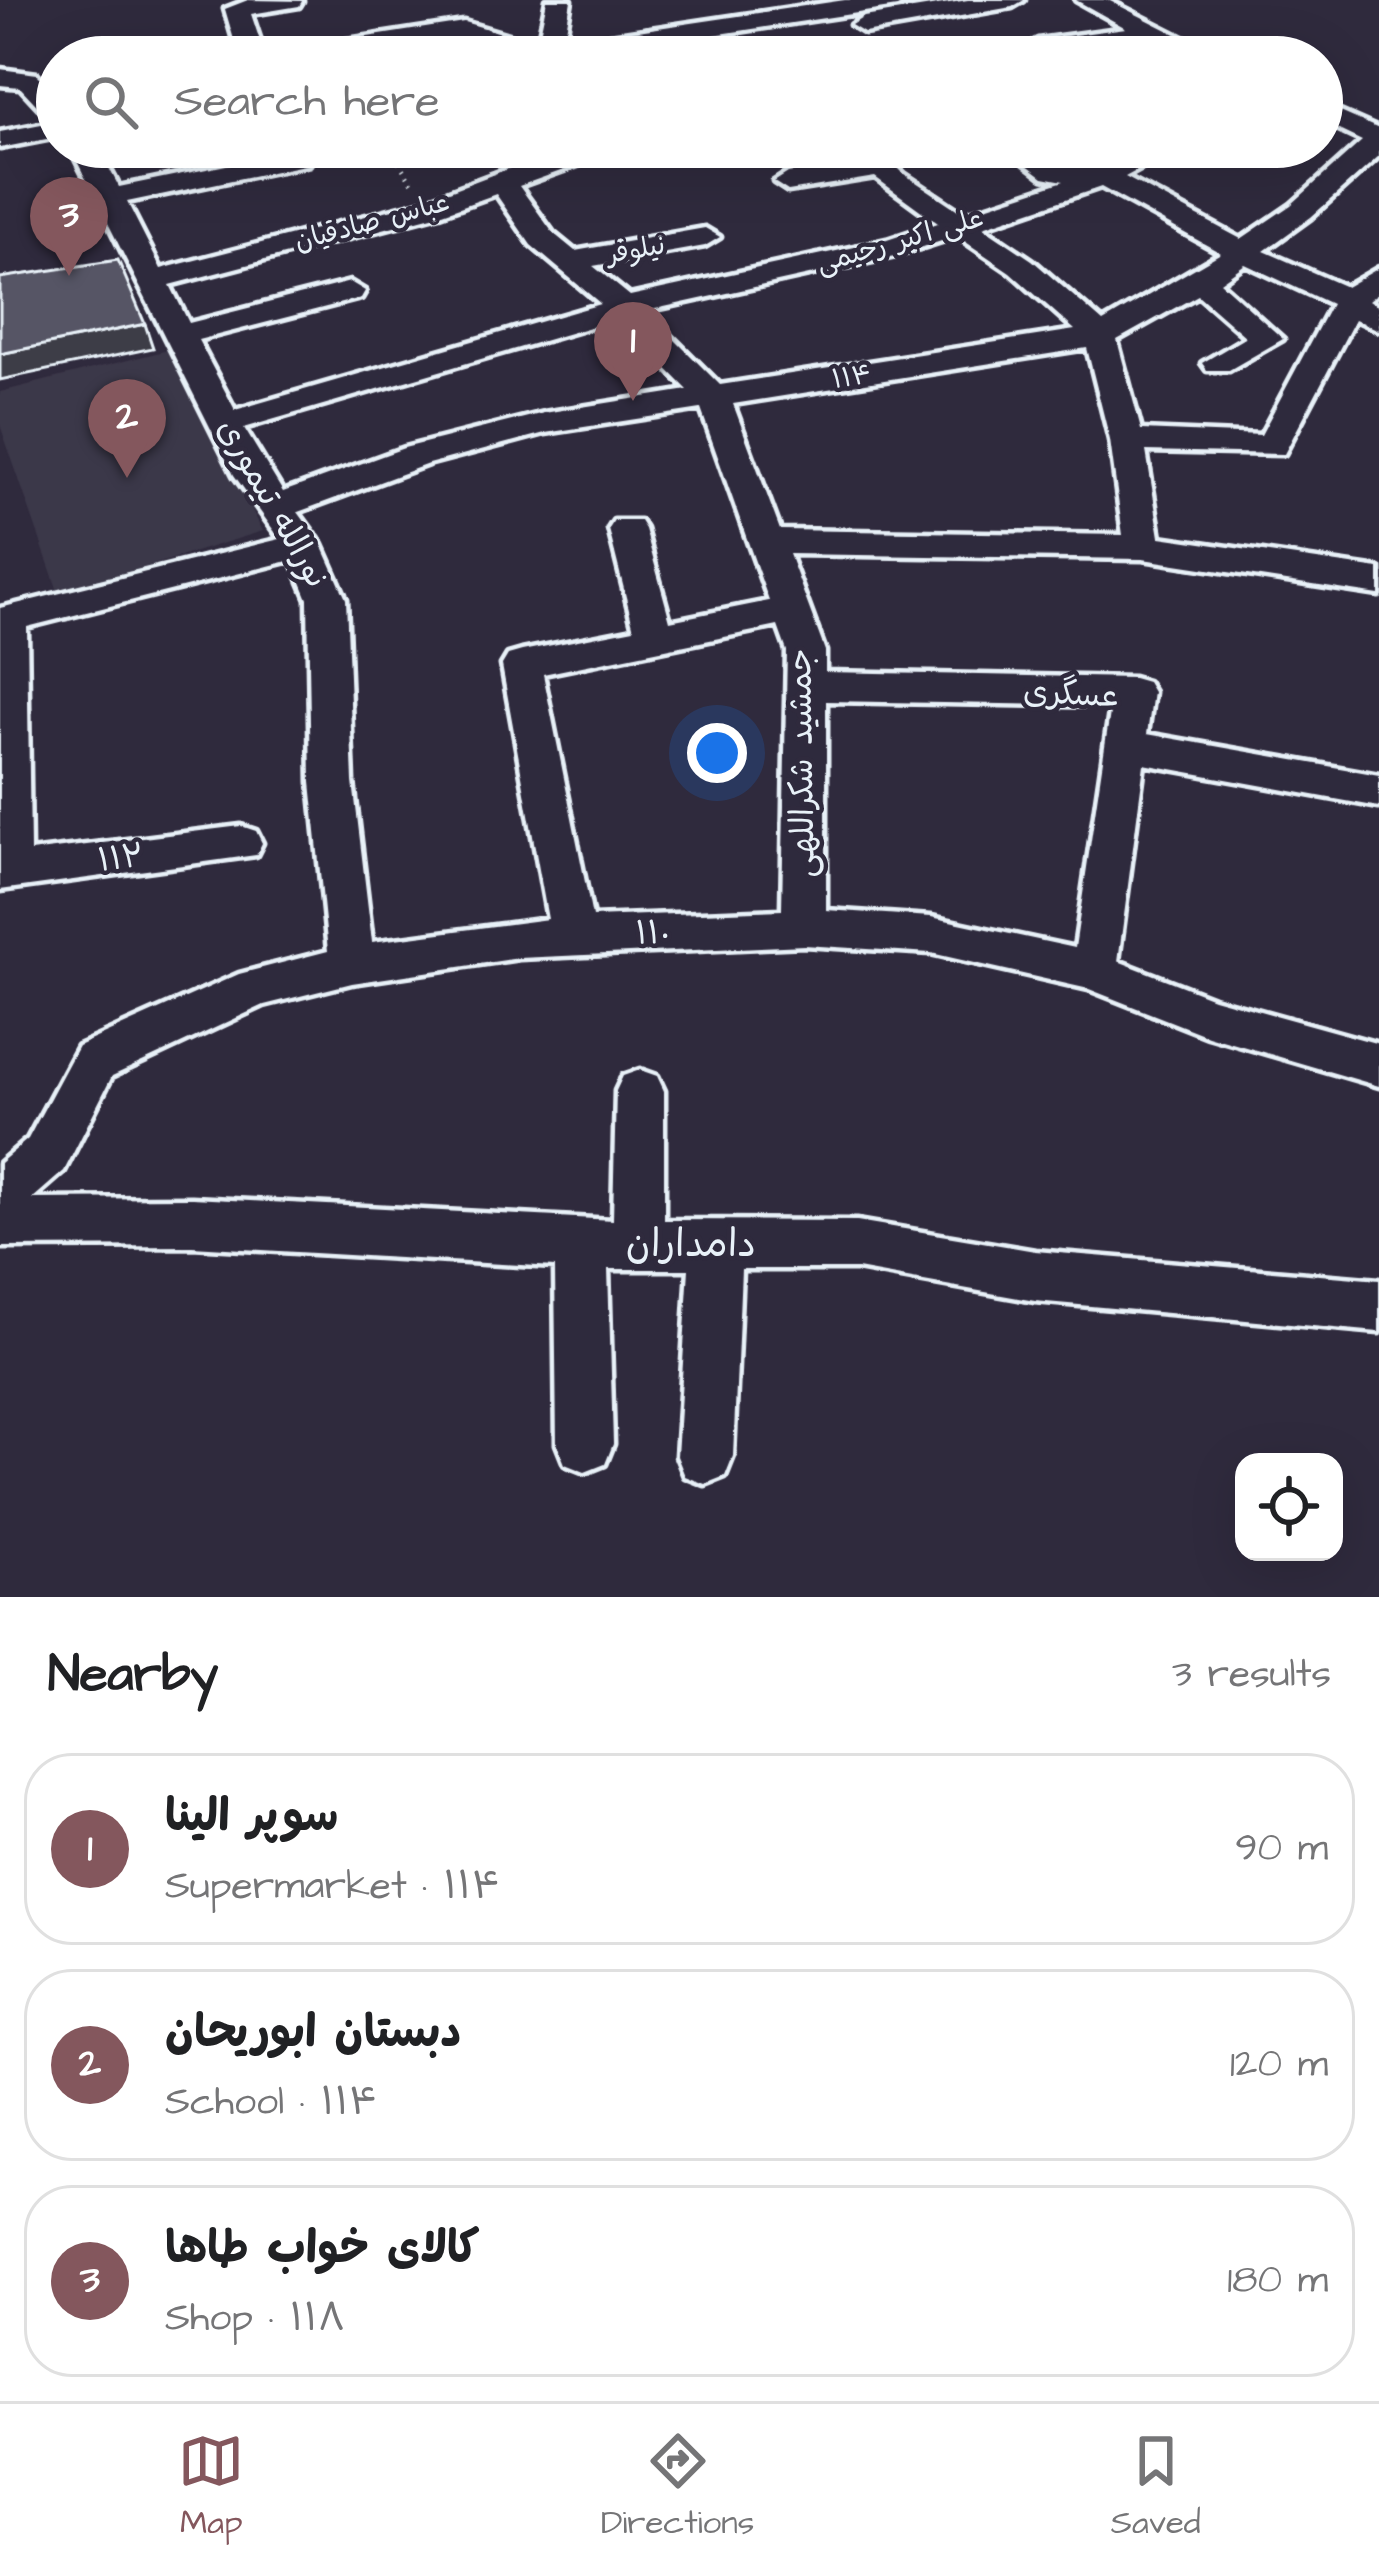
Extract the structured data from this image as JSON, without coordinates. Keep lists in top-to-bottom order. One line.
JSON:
{"streets":{"street":["عباس صادقیان","علی اکبر رحیمی","نیلوفر","۱۱۴","نورالله تیموری","عسگری","جمشید شکراللهی","۱۱۲","۱۱۰","دامداران"]},"crossings":[["عباس صادقیان","نورالله تیموری"],["علی اکبر رحیمی","نورالله تیموری"],["۱۱۴","نورالله تیموری"],["۱۱۴","جمشید شکراللهی"],["نورالله تیموری","۱۱۰"],["عسگری","جمشید شکراللهی"],["عسگری","۱۱۰"],["جمشید شکراللهی","۱۱۰"]],"page":{"search":"Search here","pins":["3","1","2"],"heading":["Nearby","3 results"],"list":[{"mark":"1","name":"سوپر الینا","note":"Supermarket · ۱۱۴","value":"90 m"},{"mark":"2","name":"دبستان ابوریحان","note":"School · ۱۱۴","value":"120 m"},{"mark":"3","name":"کالای خواب طاها","note":"Shop · ۱۱۸","value":"180 m"}],"nav":["Map","Directions","Saved"]}}
